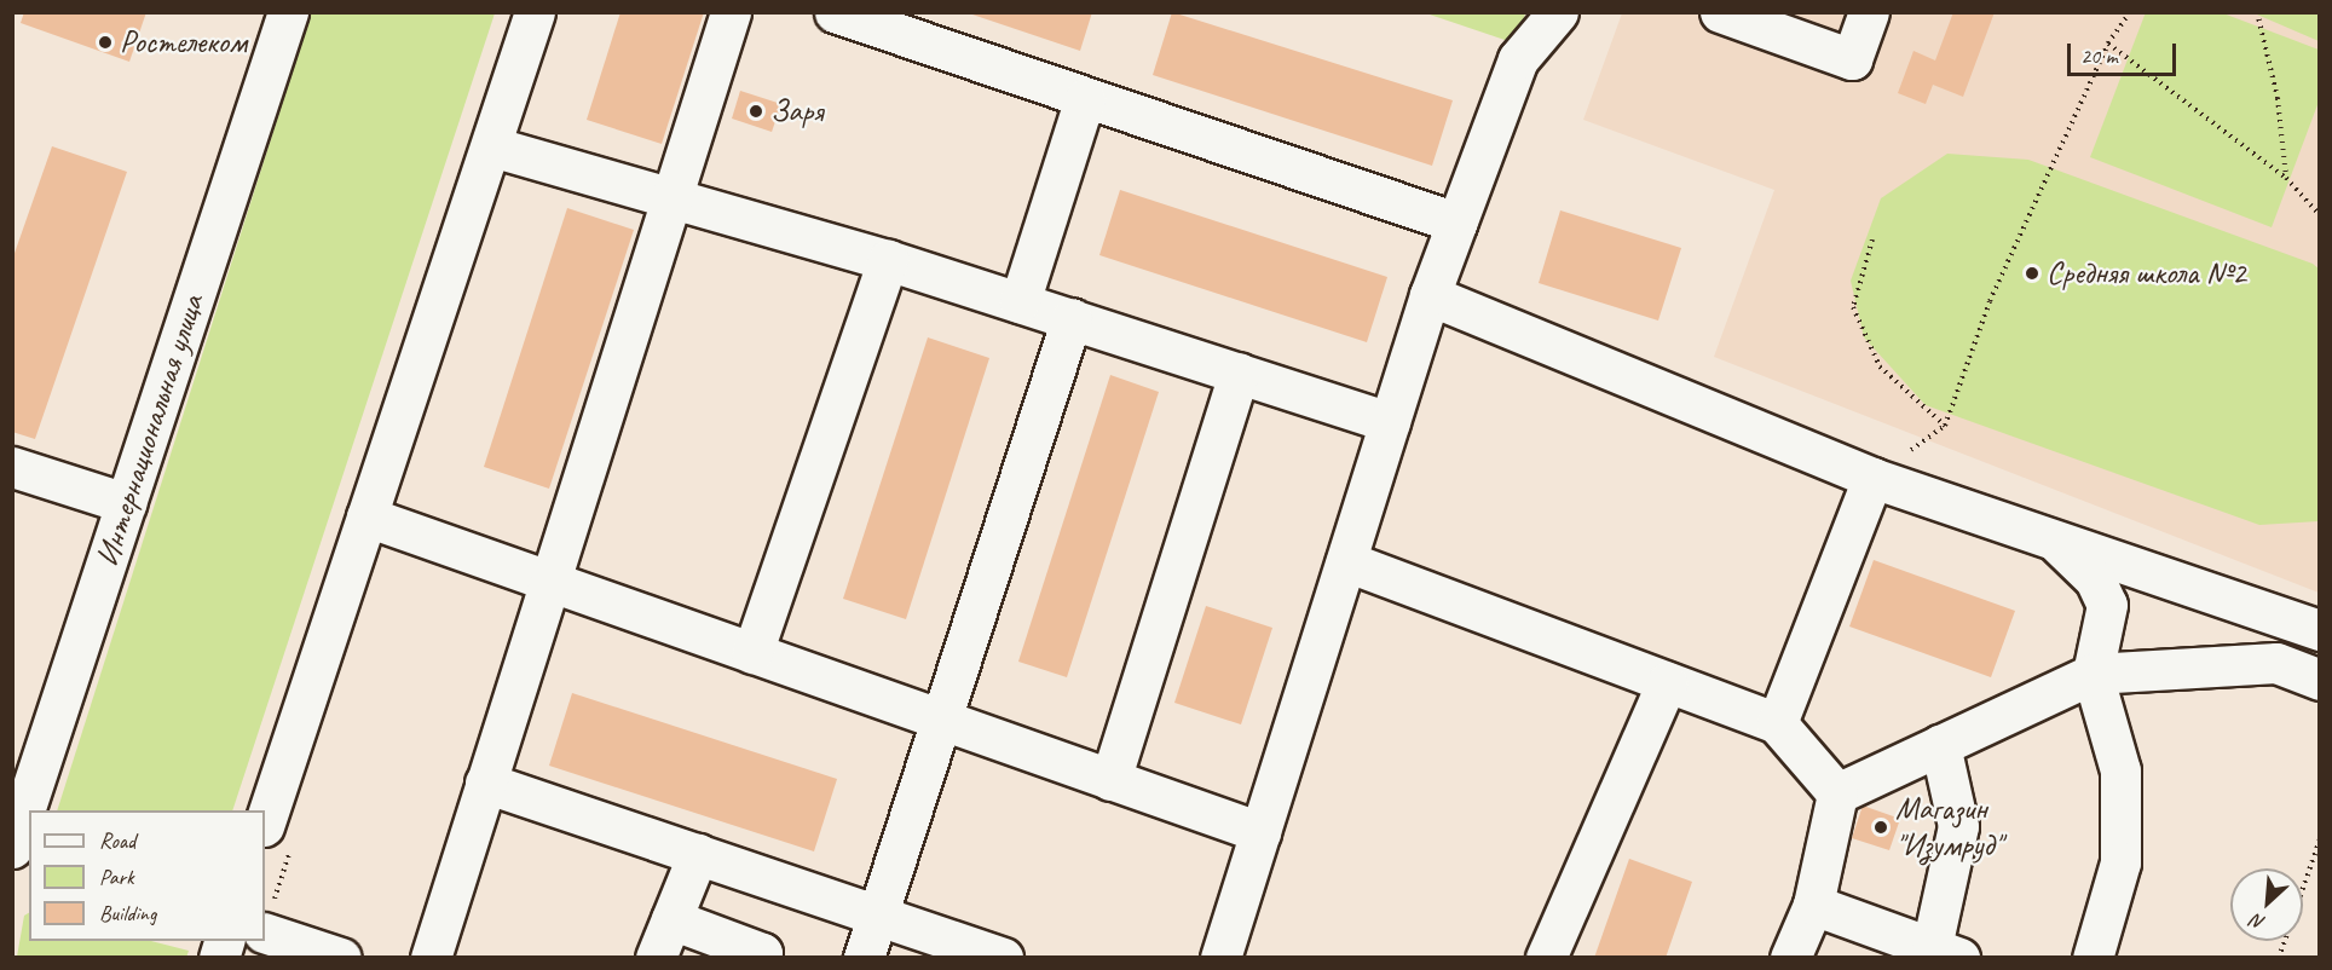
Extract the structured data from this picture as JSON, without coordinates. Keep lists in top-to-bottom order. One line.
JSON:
{"streets":{"main road":["Интернациональная улица"]},"places":["Ростелеком","Заря","Средняя школа №2","Магазин \"Изумруд\""],"legend":["Road","Park","Building"],"scale_bar":"20 m","north":"bottom left"}
